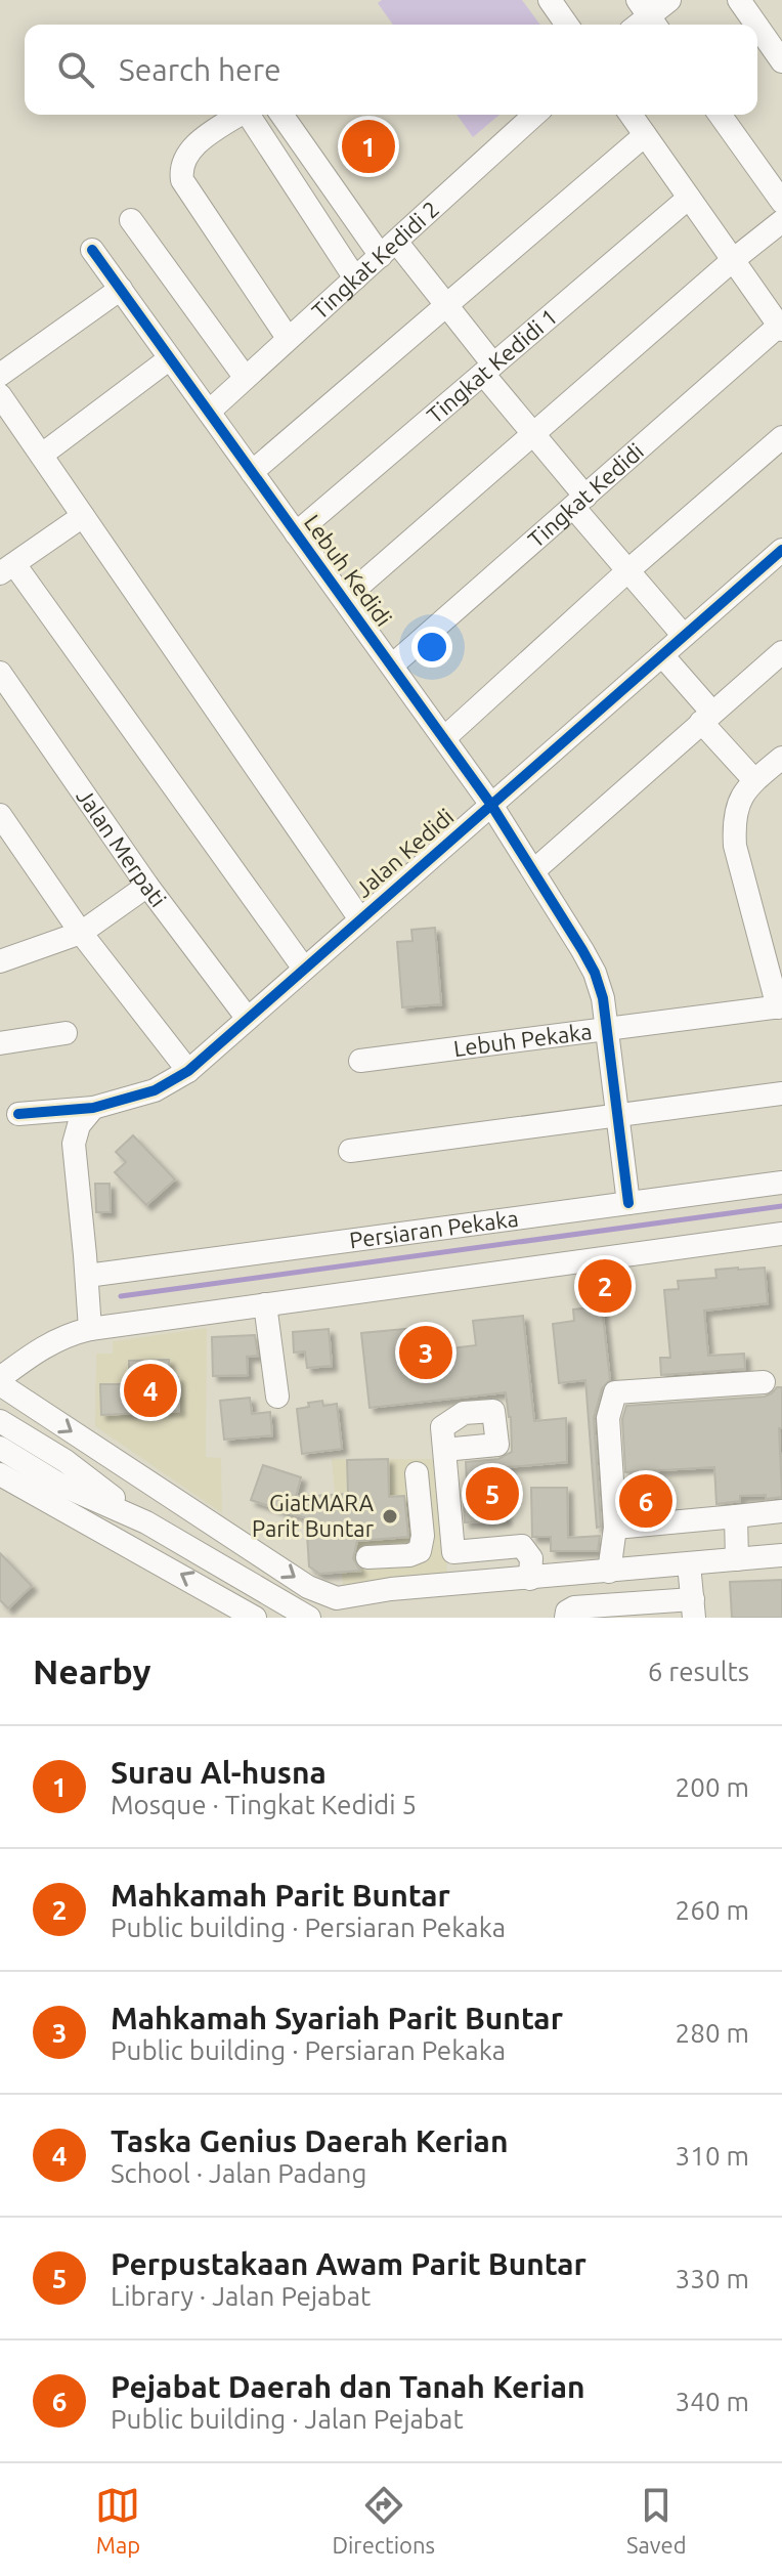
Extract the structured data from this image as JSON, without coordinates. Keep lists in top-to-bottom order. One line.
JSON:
{"streets":{"street":["Tingkat Kedidi 2","Tingkat Kedidi 1","Tingkat Kedidi","Lebuh Kedidi","Jalan Merpati","Jalan Kedidi","Lebuh Pekaka","Persiaran Pekaka"]},"crossings":[["Tingkat Kedidi 2","Lebuh Kedidi"],["Tingkat Kedidi 1","Lebuh Kedidi"],["Tingkat Kedidi","Lebuh Kedidi"],["Lebuh Kedidi","Jalan Kedidi"],["Lebuh Kedidi","Lebuh Pekaka"],["Lebuh Kedidi","Persiaran Pekaka"],["Jalan Merpati","Jalan Kedidi"]],"places":["GiatMARA Parit Buntar"],"page":{"search":"Search here","pins":["1","2","3","4","5","6"],"heading":["Nearby","6 results"],"list":[{"mark":"1","name":"Surau Al-husna","note":"Mosque · Tingkat Kedidi 5","value":"200 m"},{"mark":"2","name":"Mahkamah Parit Buntar","note":"Public building · Persiaran Pekaka","value":"260 m"},{"mark":"3","name":"Mahkamah Syariah Parit Buntar","note":"Public building · Persiaran Pekaka","value":"280 m"},{"mark":"4","name":"Taska Genius Daerah Kerian","note":"School · Jalan Padang","value":"310 m"},{"mark":"5","name":"Perpustakaan Awam Parit Buntar","note":"Library · Jalan Pejabat","value":"330 m"},{"mark":"6","name":"Pejabat Daerah dan Tanah Kerian","note":"Public building · Jalan Pejabat","value":"340 m"}],"nav":["Map","Directions","Saved"]}}
